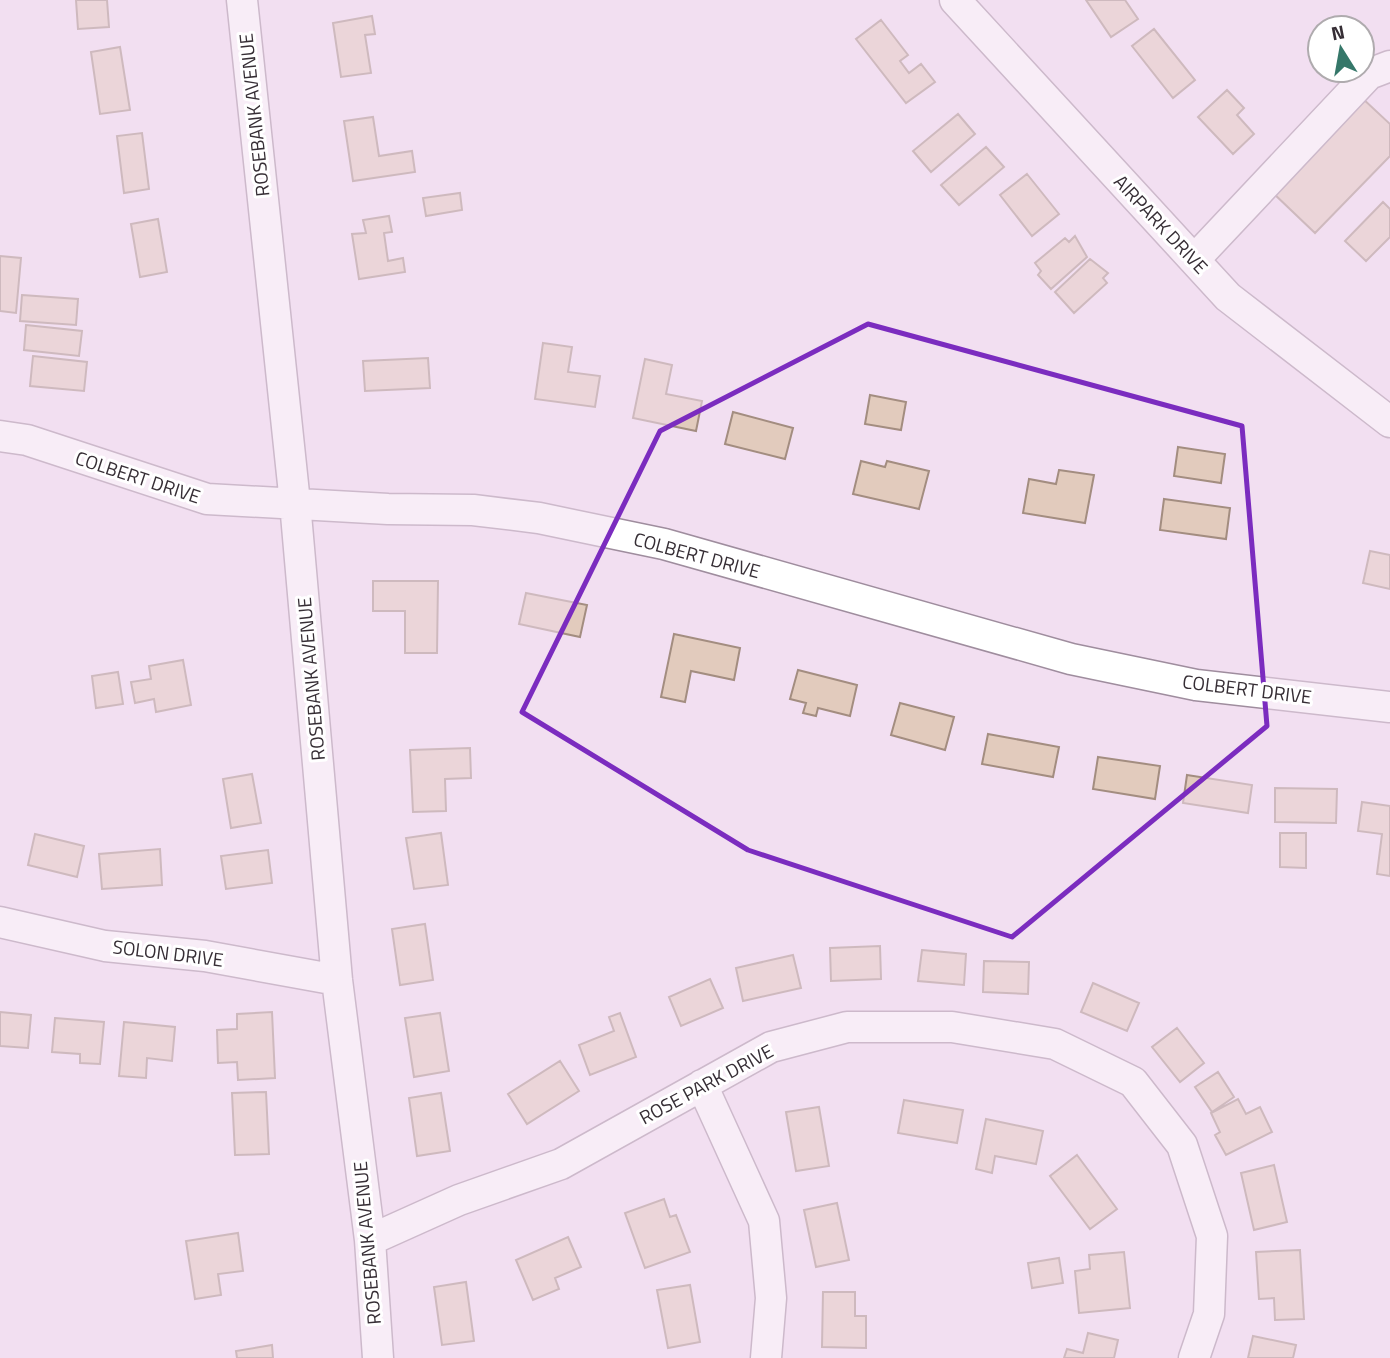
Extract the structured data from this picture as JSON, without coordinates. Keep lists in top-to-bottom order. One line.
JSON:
{"streets":{"street":["ROSEBANK AVENUE","AIRPARK DRIVE","COLBERT DRIVE","SOLON DRIVE","ROSE PARK DRIVE"]},"crossings":[["ROSEBANK AVENUE","COLBERT DRIVE"],["ROSEBANK AVENUE","SOLON DRIVE"],["ROSEBANK AVENUE","ROSE PARK DRIVE"]],"north":"top"}
